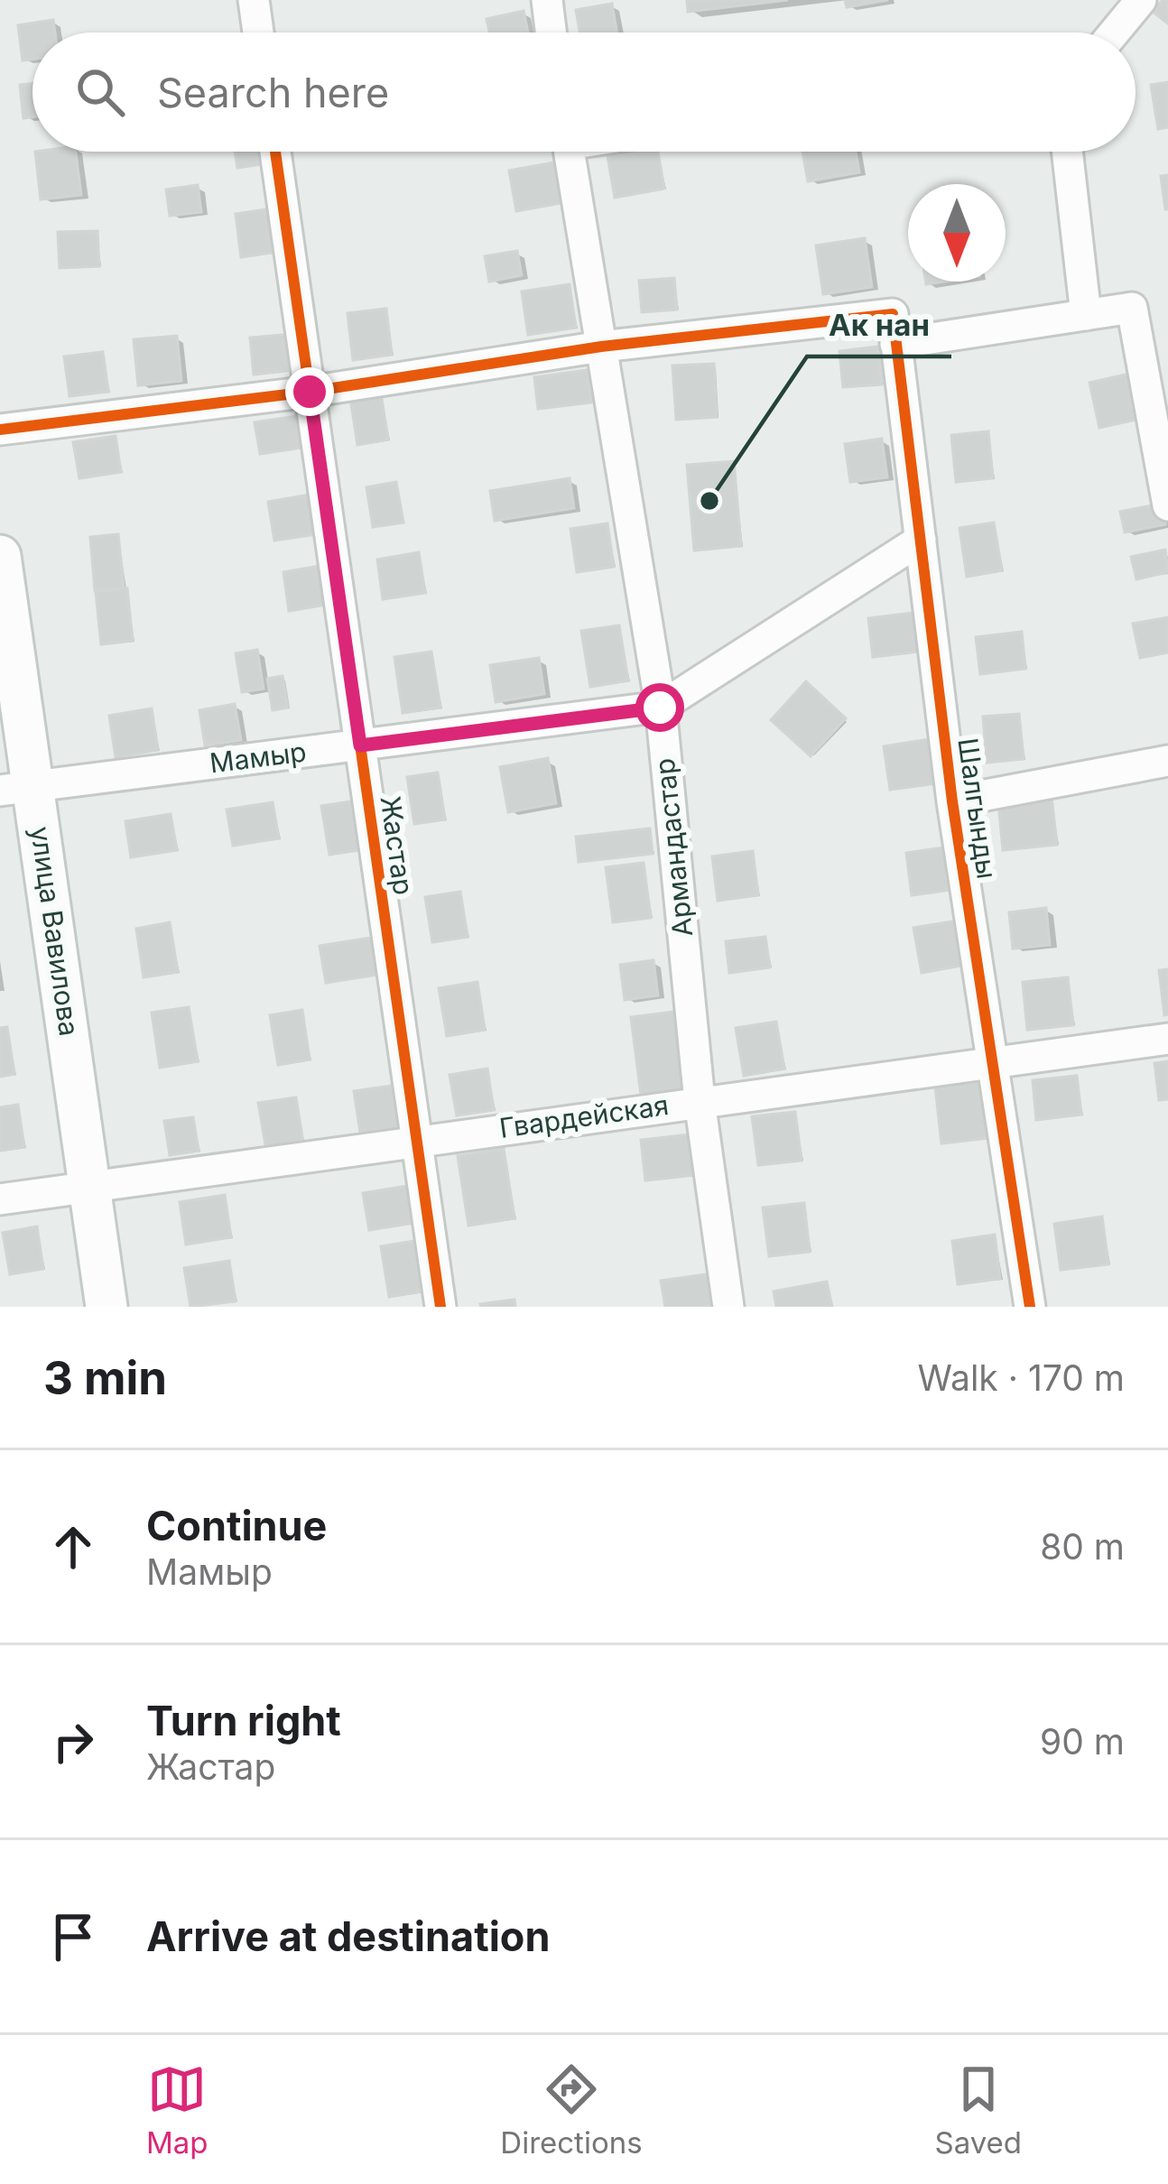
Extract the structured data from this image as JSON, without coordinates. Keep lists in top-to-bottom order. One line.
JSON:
{"streets":{"street":["Мамыр","Шалгынды","Жастар","Армандастар","улица Вавилова","Гвардейская"]},"crossings":[["Мамыр","Шалгынды"],["Мамыр","Жастар"],["Мамыр","Армандастар"],["Мамыр","улица Вавилова"],["Шалгынды","Гвардейская"],["Жастар","Гвардейская"],["Армандастар","Гвардейская"],["улица Вавилова","Гвардейская"]],"places":["Ак нан"],"north":"bottom","page":{"search":"Search here","heading":["3 min","Walk · 170 m"],"list":[["Continue","Мамыр","80 m"],["Turn right","Жастар","90 m"],"Arrive at destination"],"nav":["Map","Directions","Saved"]}}
